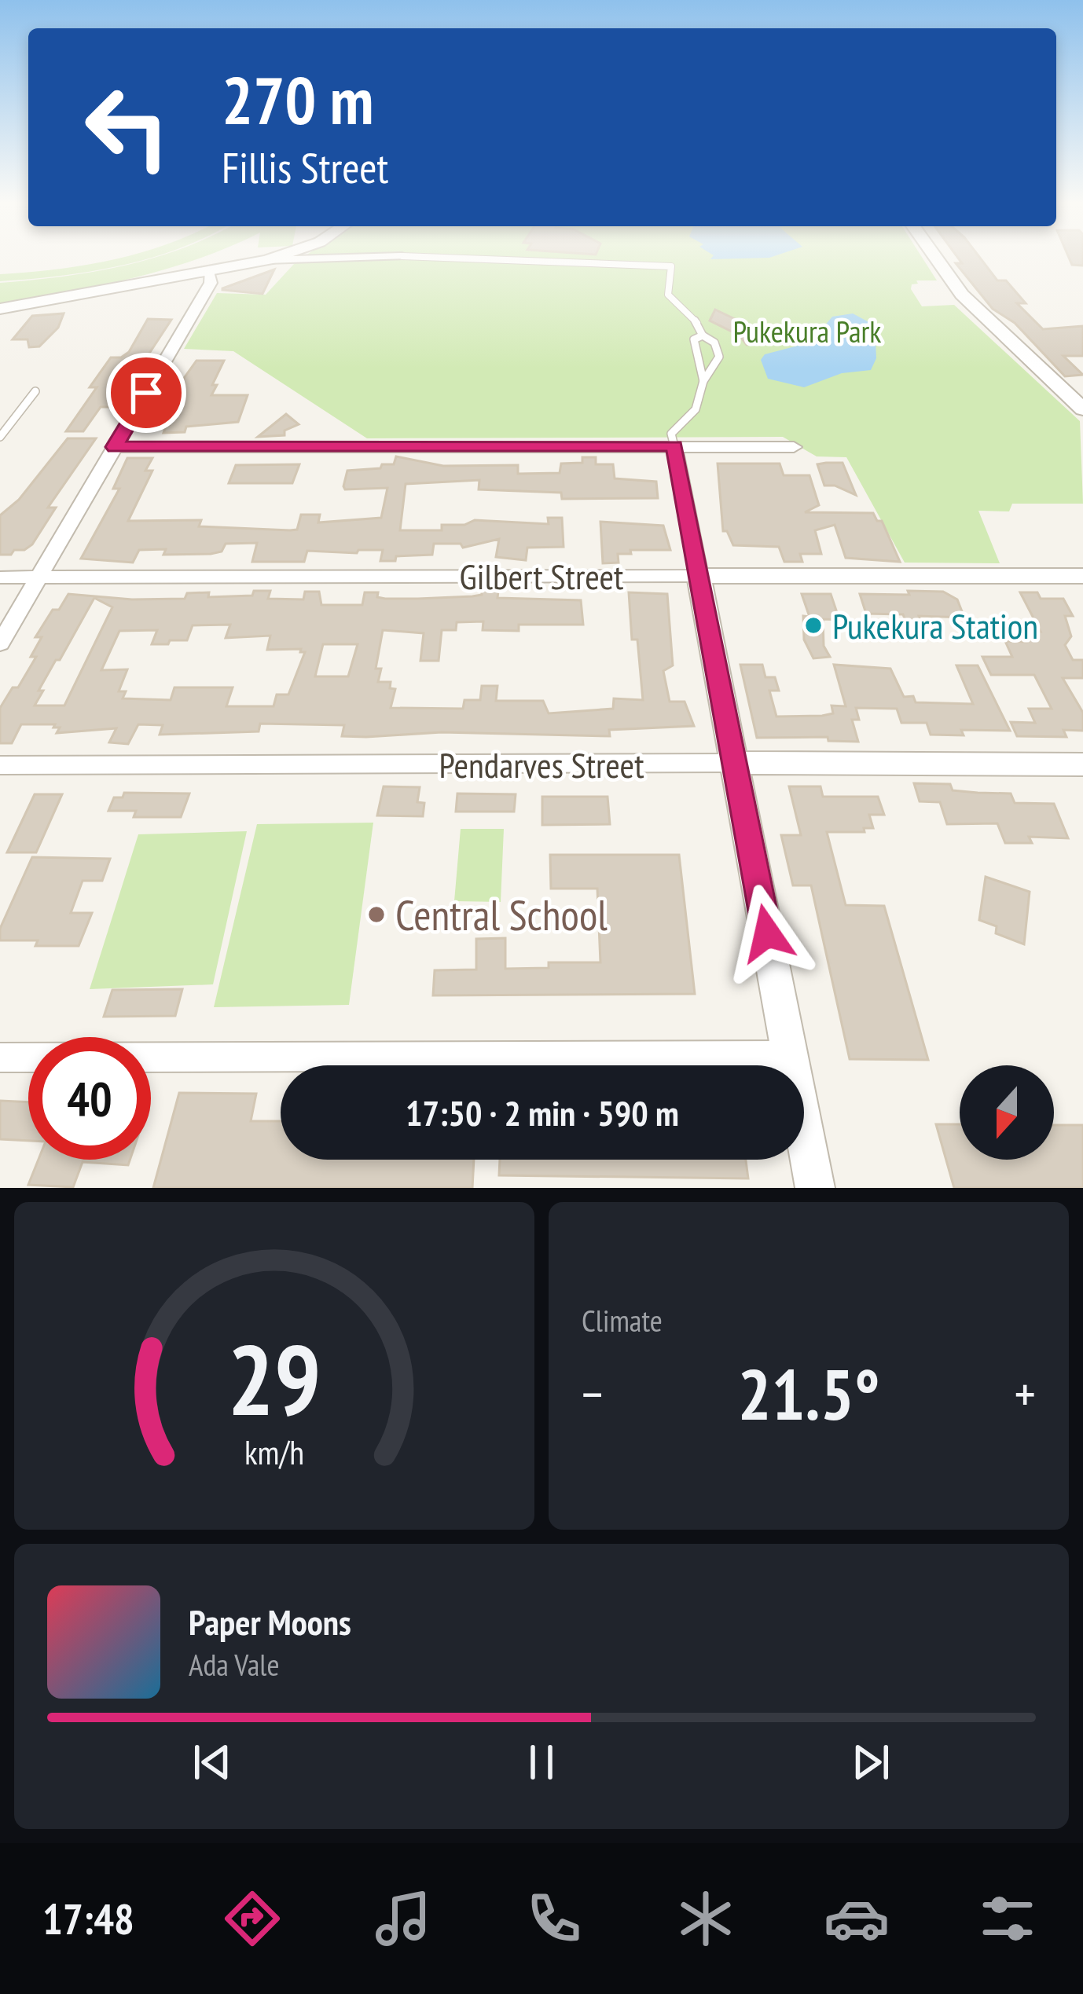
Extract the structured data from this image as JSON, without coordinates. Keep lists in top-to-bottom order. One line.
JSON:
{"streets":{"street":["Gilbert Street","Pendarves Street"]},"parks":["Pukekura Park"],"places":["Pukekura Station","Central School"],"north":"bottom","page":{"turn":["270 m","Fillis Street"],"limit":"40","trip":"17:50 · 2 min · 590 m","tile":"Climate","heat":["−","21.5°","+"],"song":["Paper Moons","Ada Vale"],"tabs":"17:48","gauge":["29","km/h"]}}
